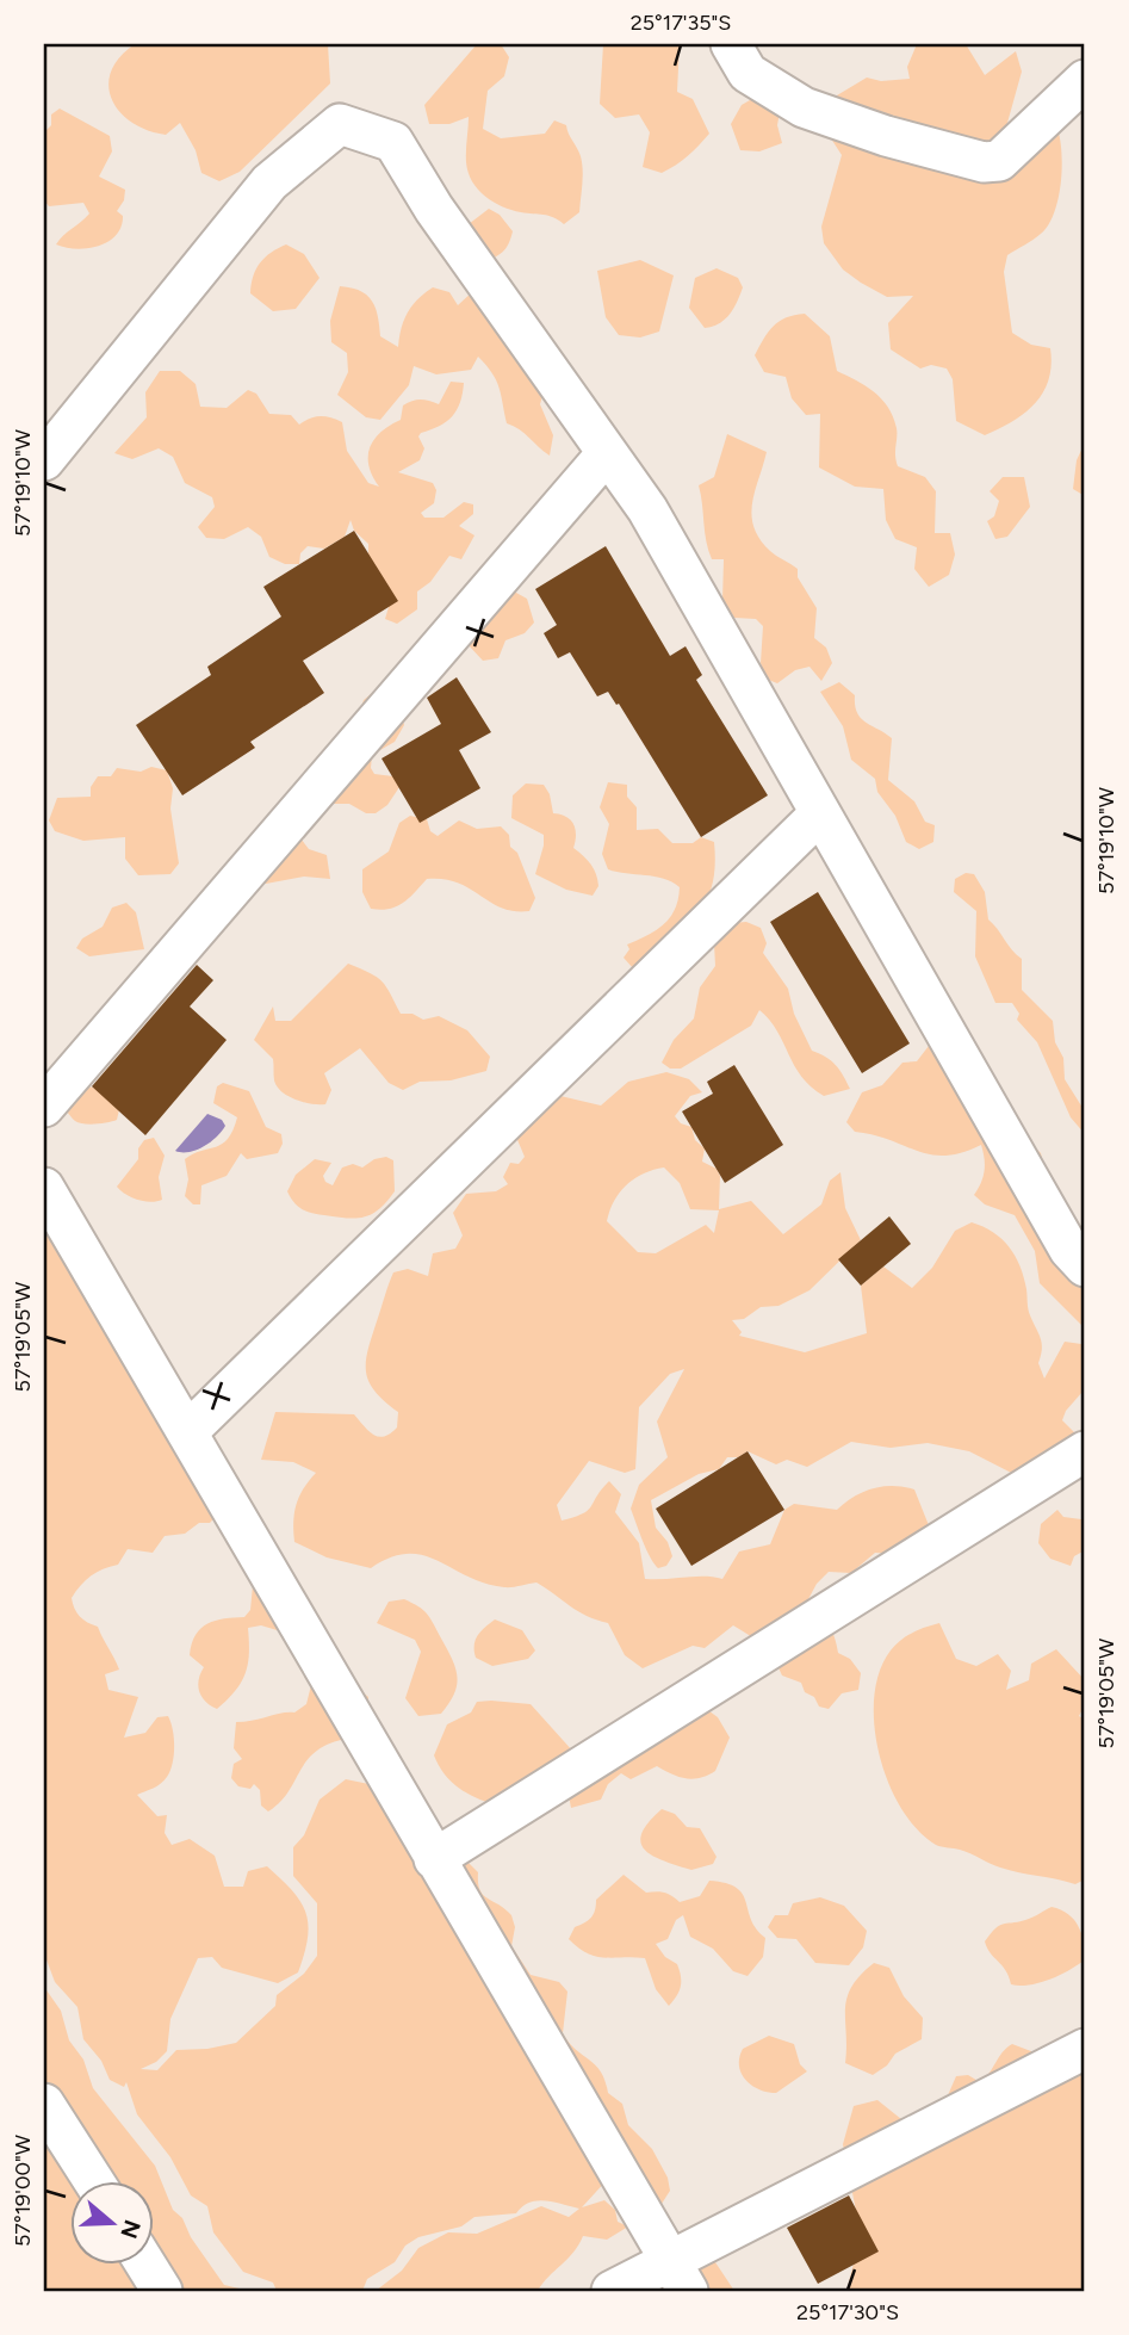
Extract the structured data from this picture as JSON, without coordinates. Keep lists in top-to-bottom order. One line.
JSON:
{"north":"right","coordinates":["25°17'35\"S","57°19'10\"W","57°19'05\"W","57°19'00\"W","25°17'30\"S"]}
